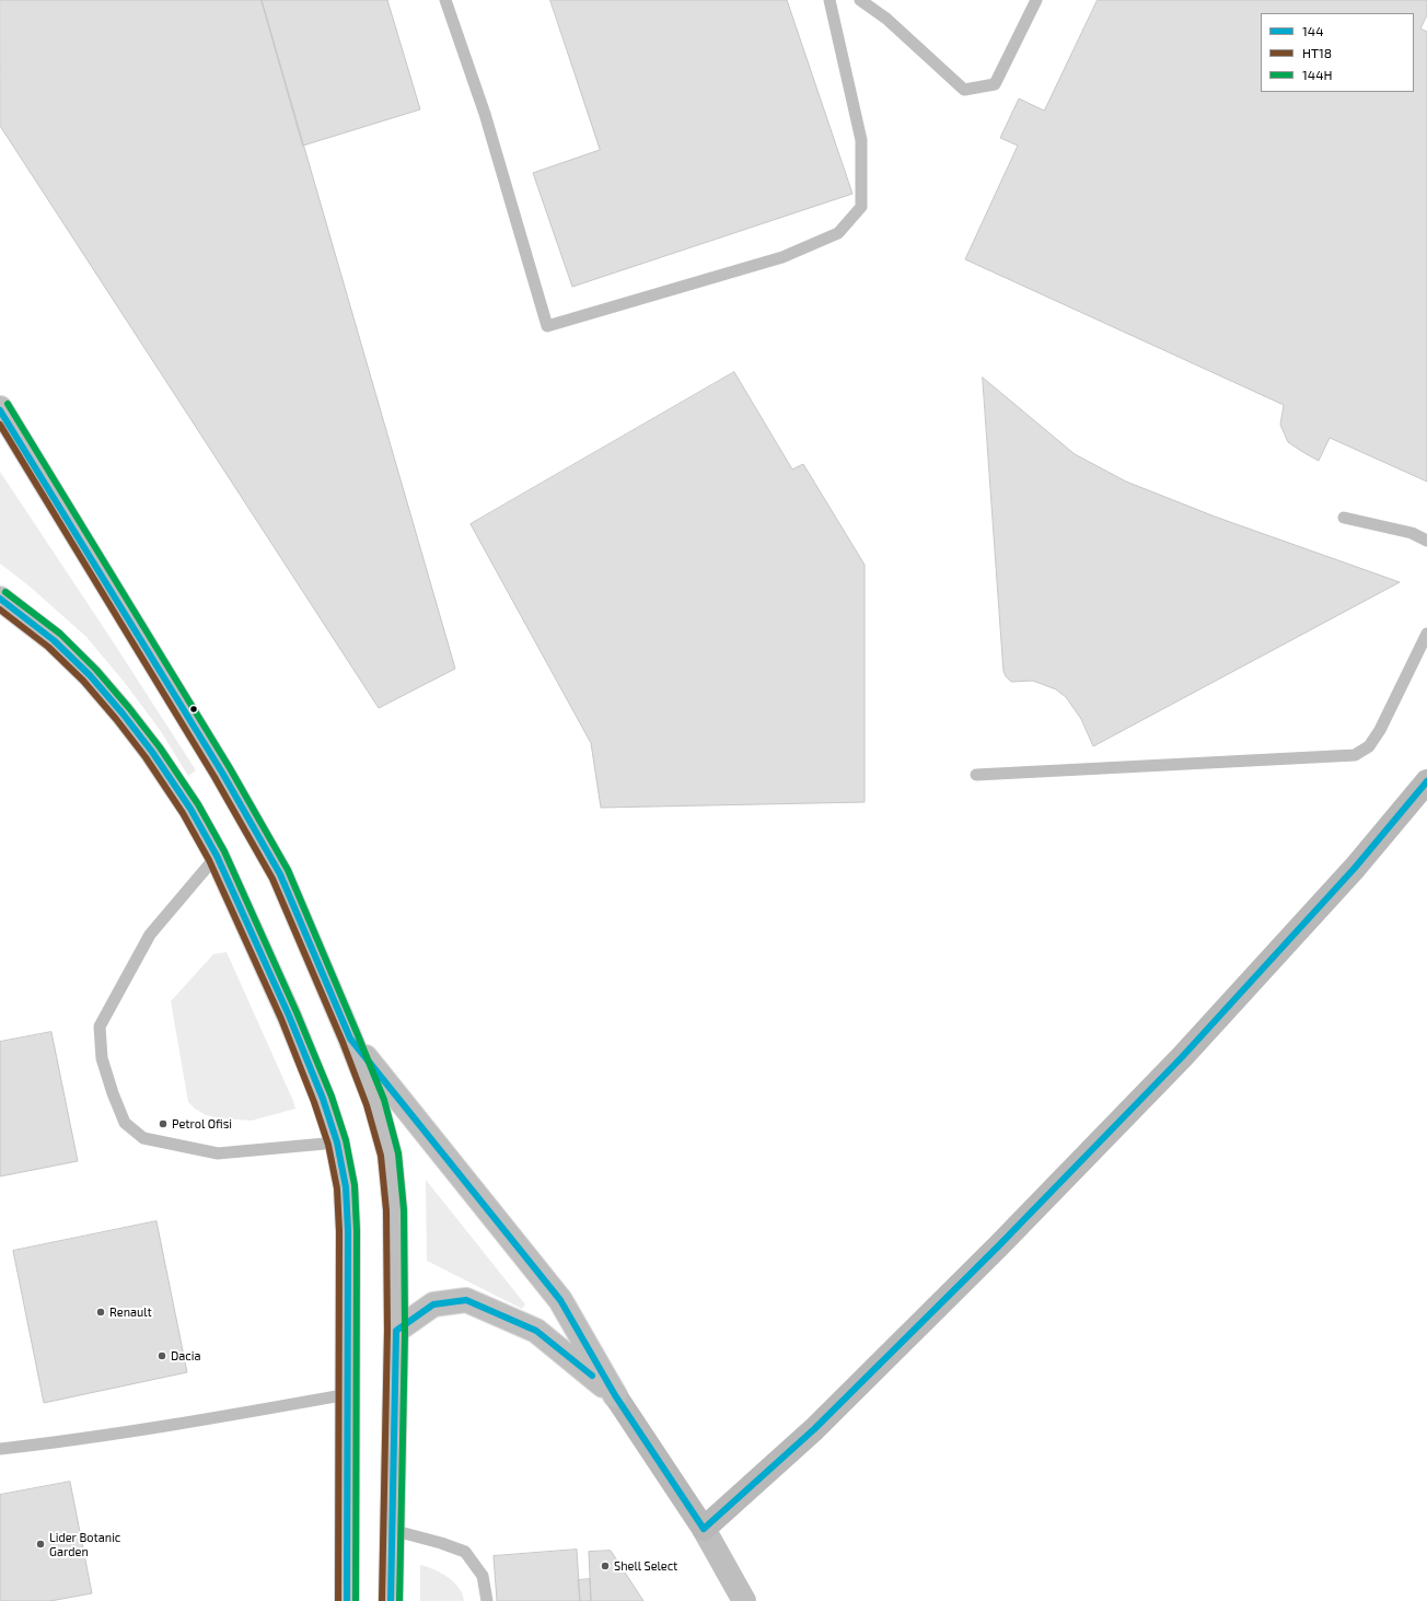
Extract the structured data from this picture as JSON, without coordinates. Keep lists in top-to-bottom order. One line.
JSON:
{"places":["Petrol Ofisi","Renault","Dacia","Lider Botanic Garden","Shell Select"],"lines":["transit line 144H","transit line 144","transit line HT18"],"legend":["144","HT18","144H"]}
